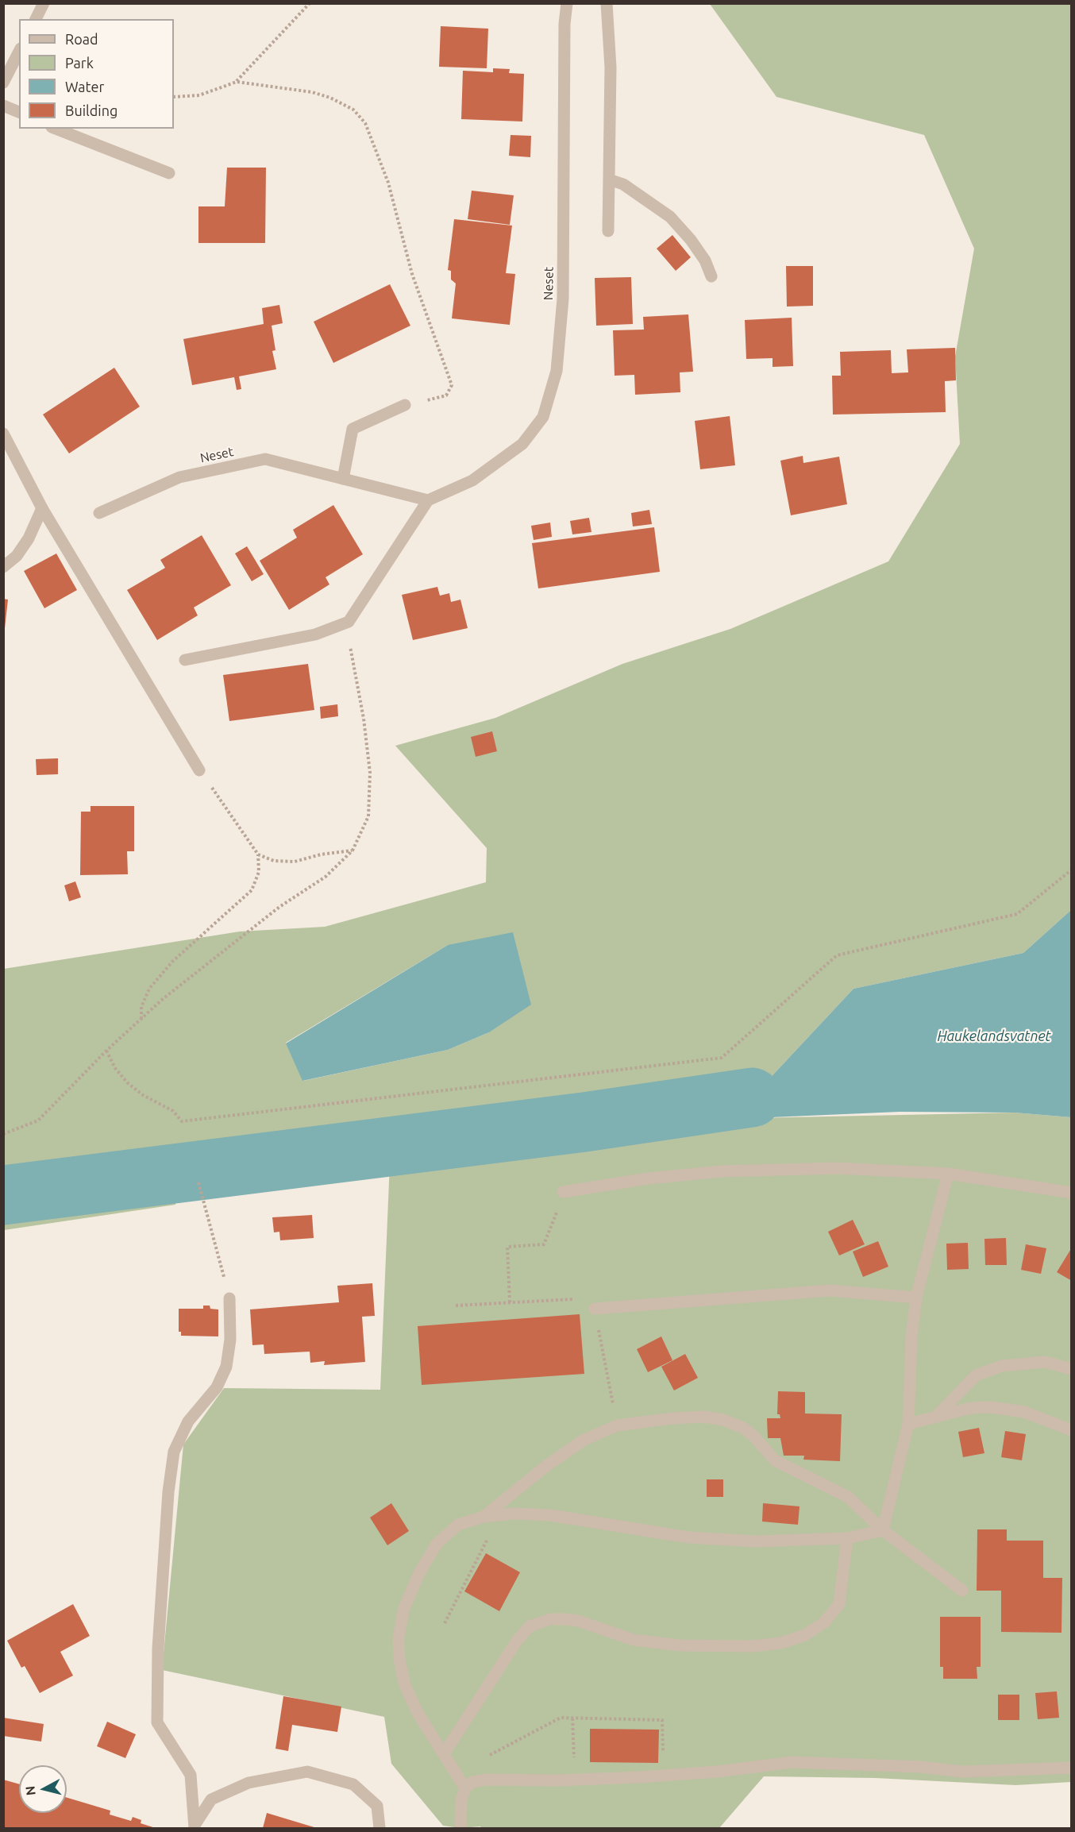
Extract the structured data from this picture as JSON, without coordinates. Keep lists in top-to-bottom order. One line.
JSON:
{"streets":{"street":["Neset"]},"water":["Haukelandsvatnet"],"legend":["Road","Park","Water","Building"],"north":"left"}
